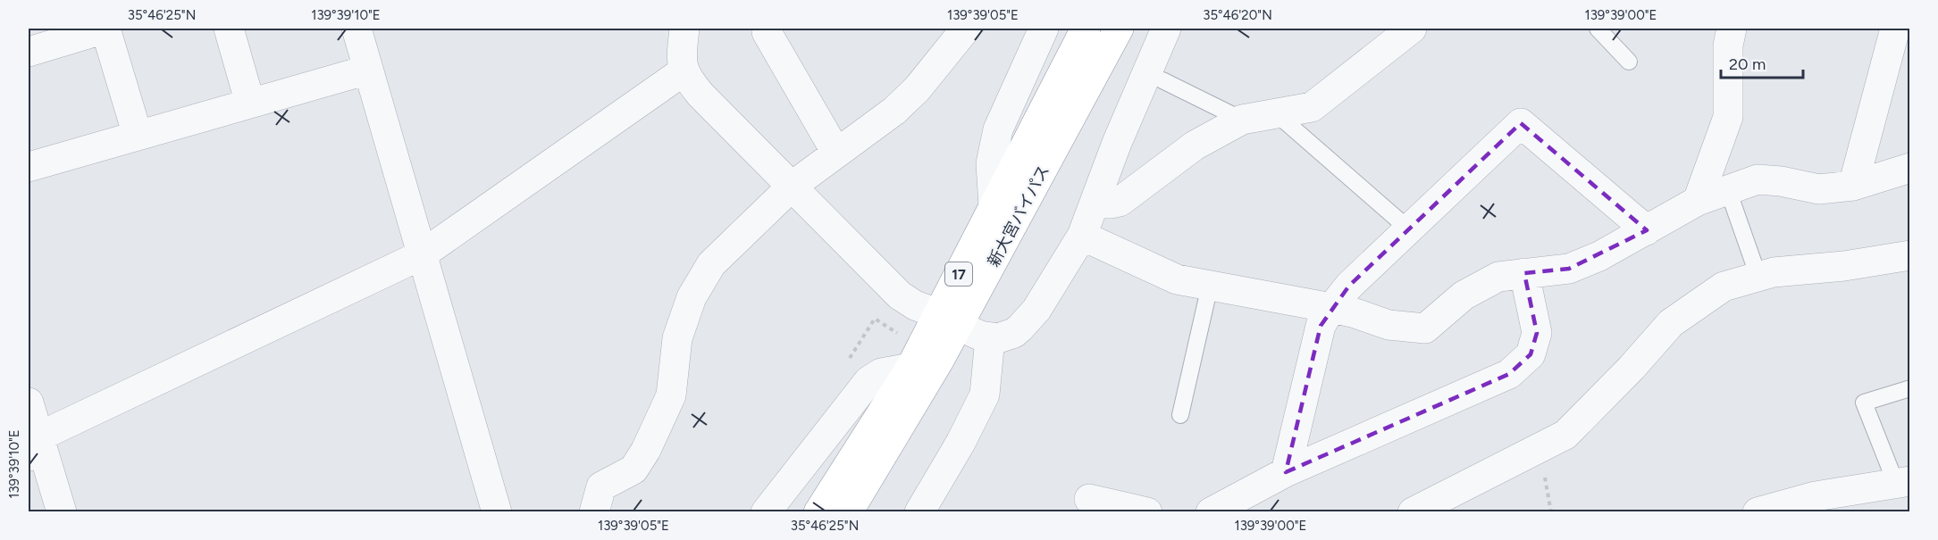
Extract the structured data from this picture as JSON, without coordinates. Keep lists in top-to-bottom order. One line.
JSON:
{"streets":{"highway":["新大宮バイパス","17"]},"scale_bar":"20 m","coordinates":["35°46'25\"N","139°39'10\"E","139°39'05\"E","35°46'20\"N","139°39'00\"E"]}
